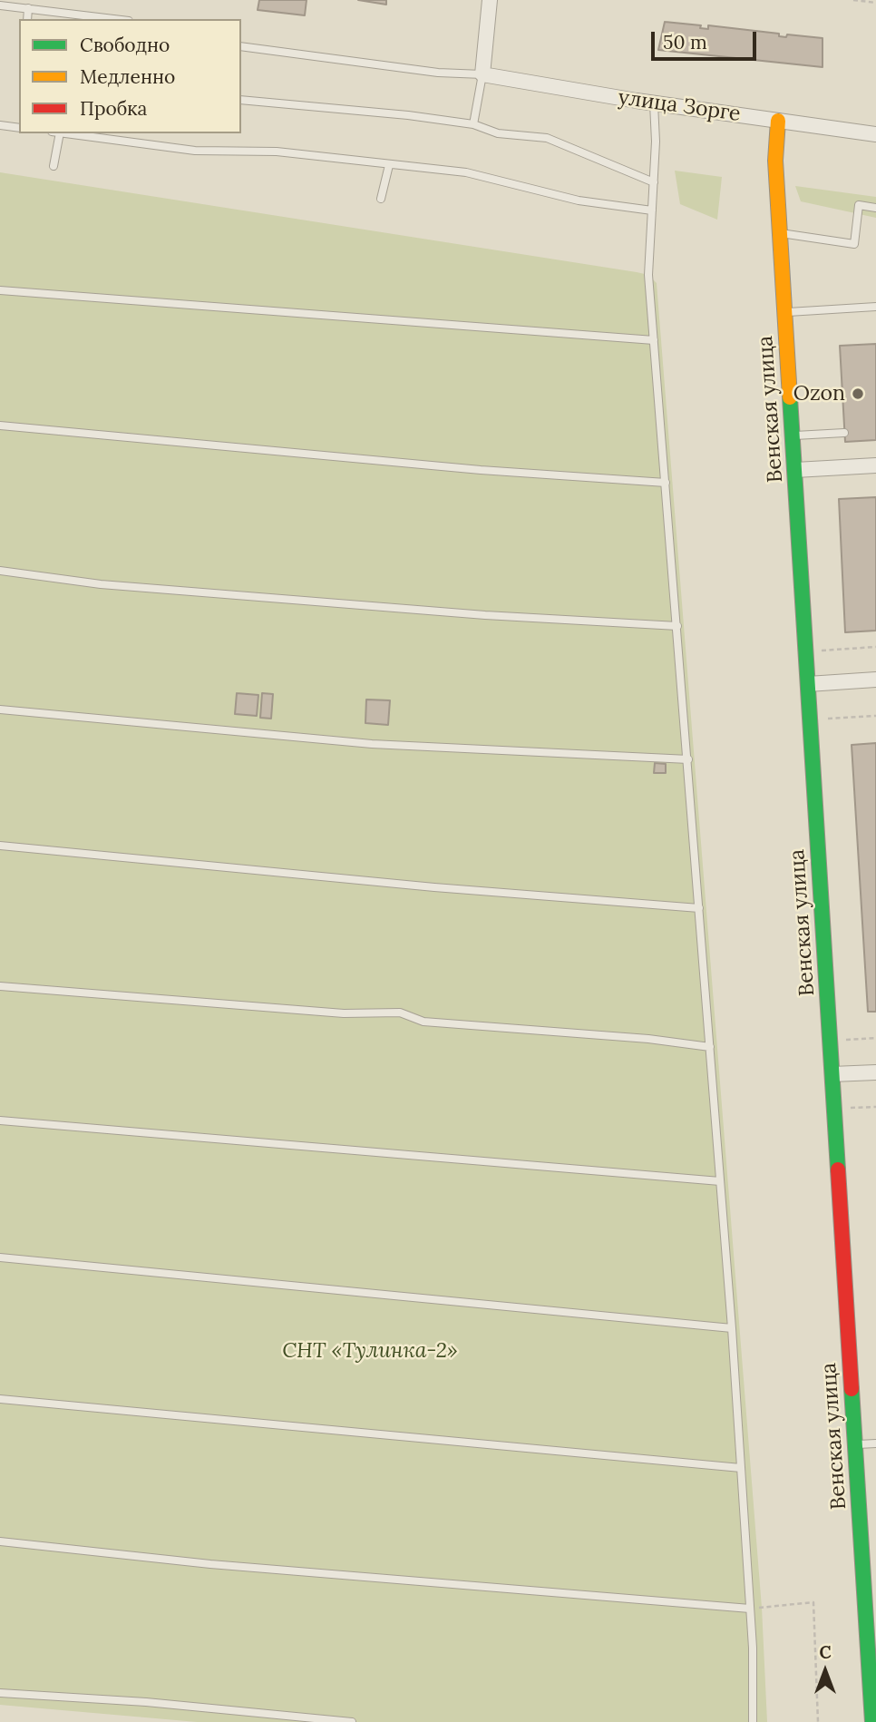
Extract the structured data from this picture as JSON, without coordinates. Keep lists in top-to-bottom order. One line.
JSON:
{"streets":{"street":["улица Зорге","Венская улица"]},"crossings":[["улица Зорге","Венская улица"]],"parks":["СНТ «Тулинка-2»"],"places":["Ozon"],"legend":["Свободно","Медленно","Пробка"],"scale_bar":"50 m","north":"top"}
